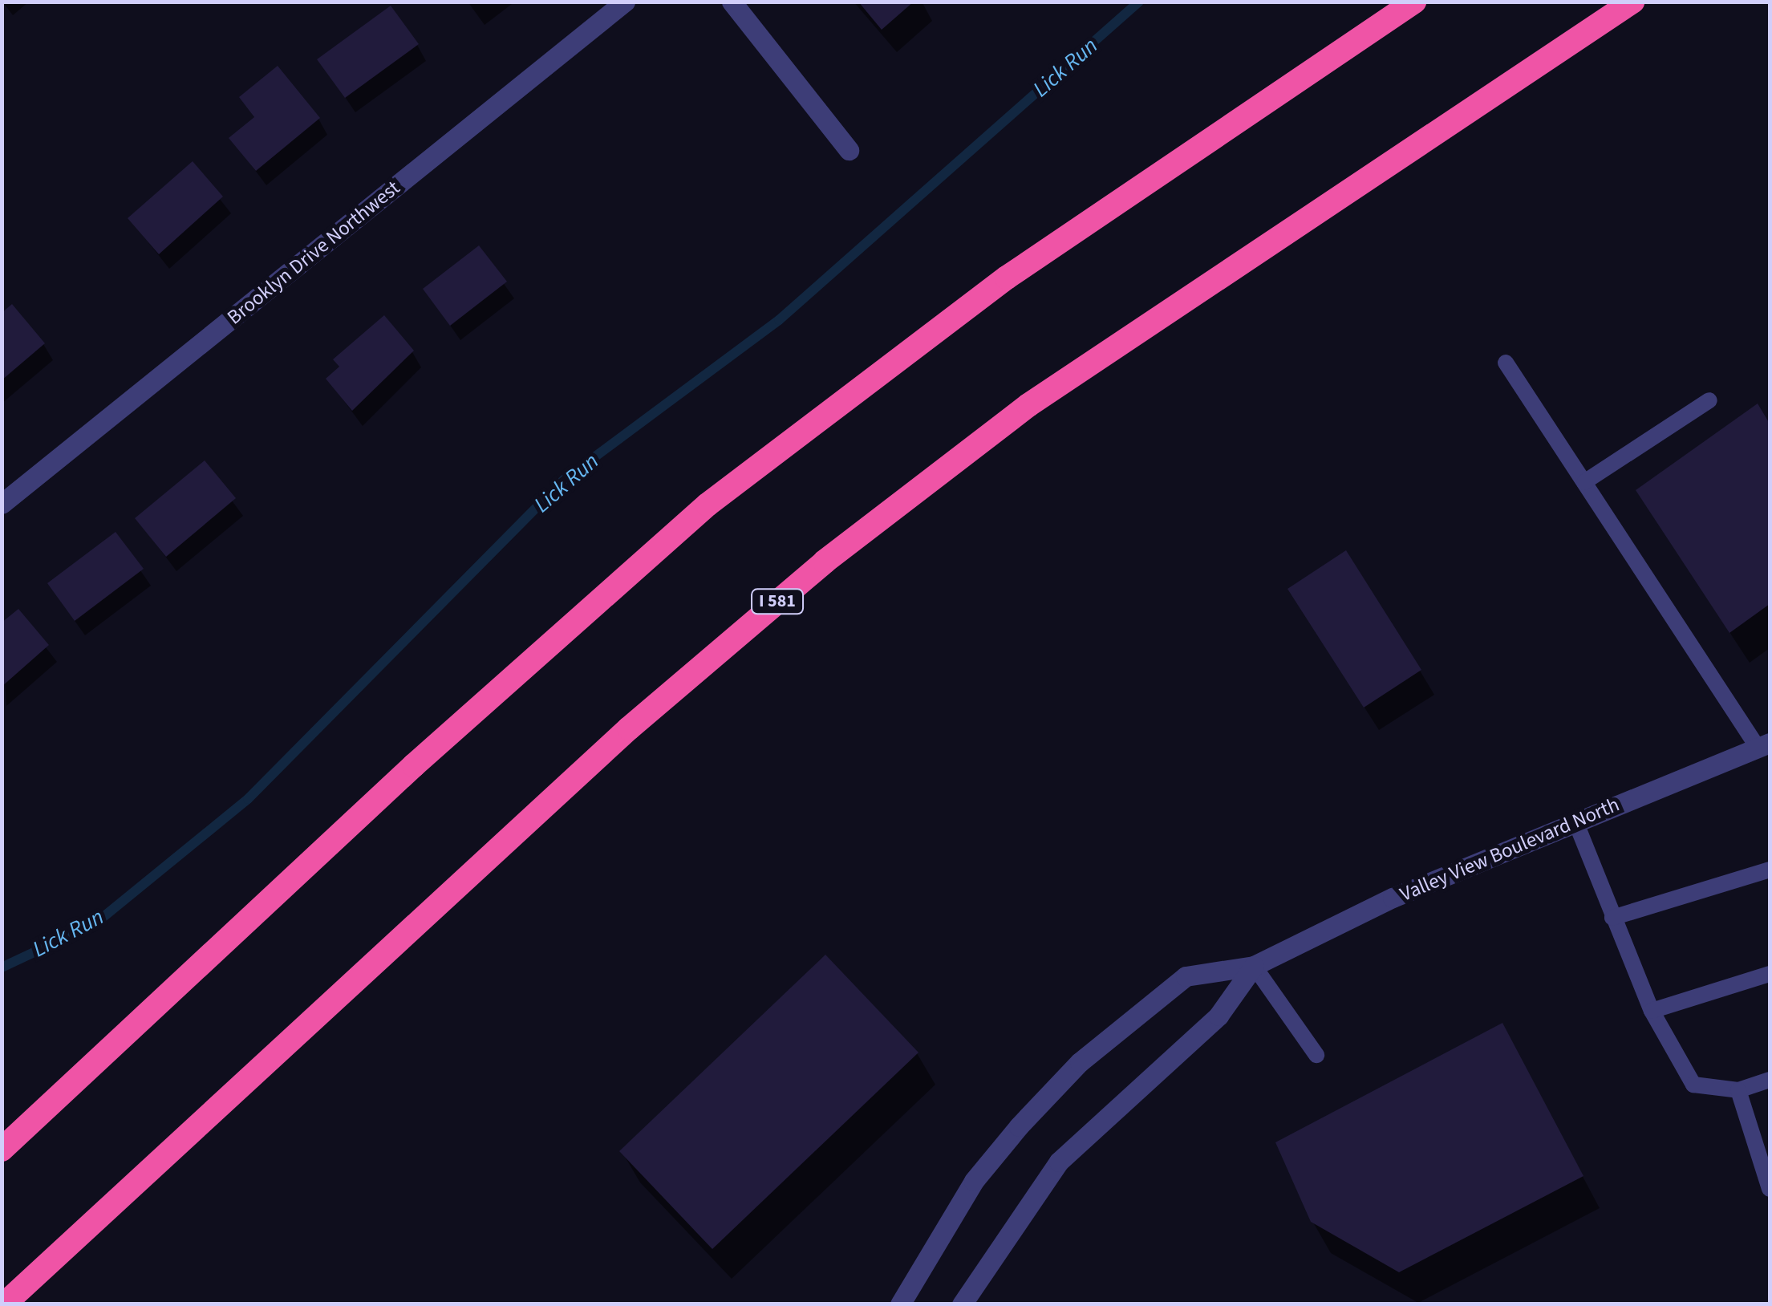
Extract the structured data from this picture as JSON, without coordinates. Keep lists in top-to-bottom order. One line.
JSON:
{"streets":{"highway":["I 581"],"street":["Brooklyn Drive Northwest","Valley View Boulevard North"]},"water":["Lick Run"]}
